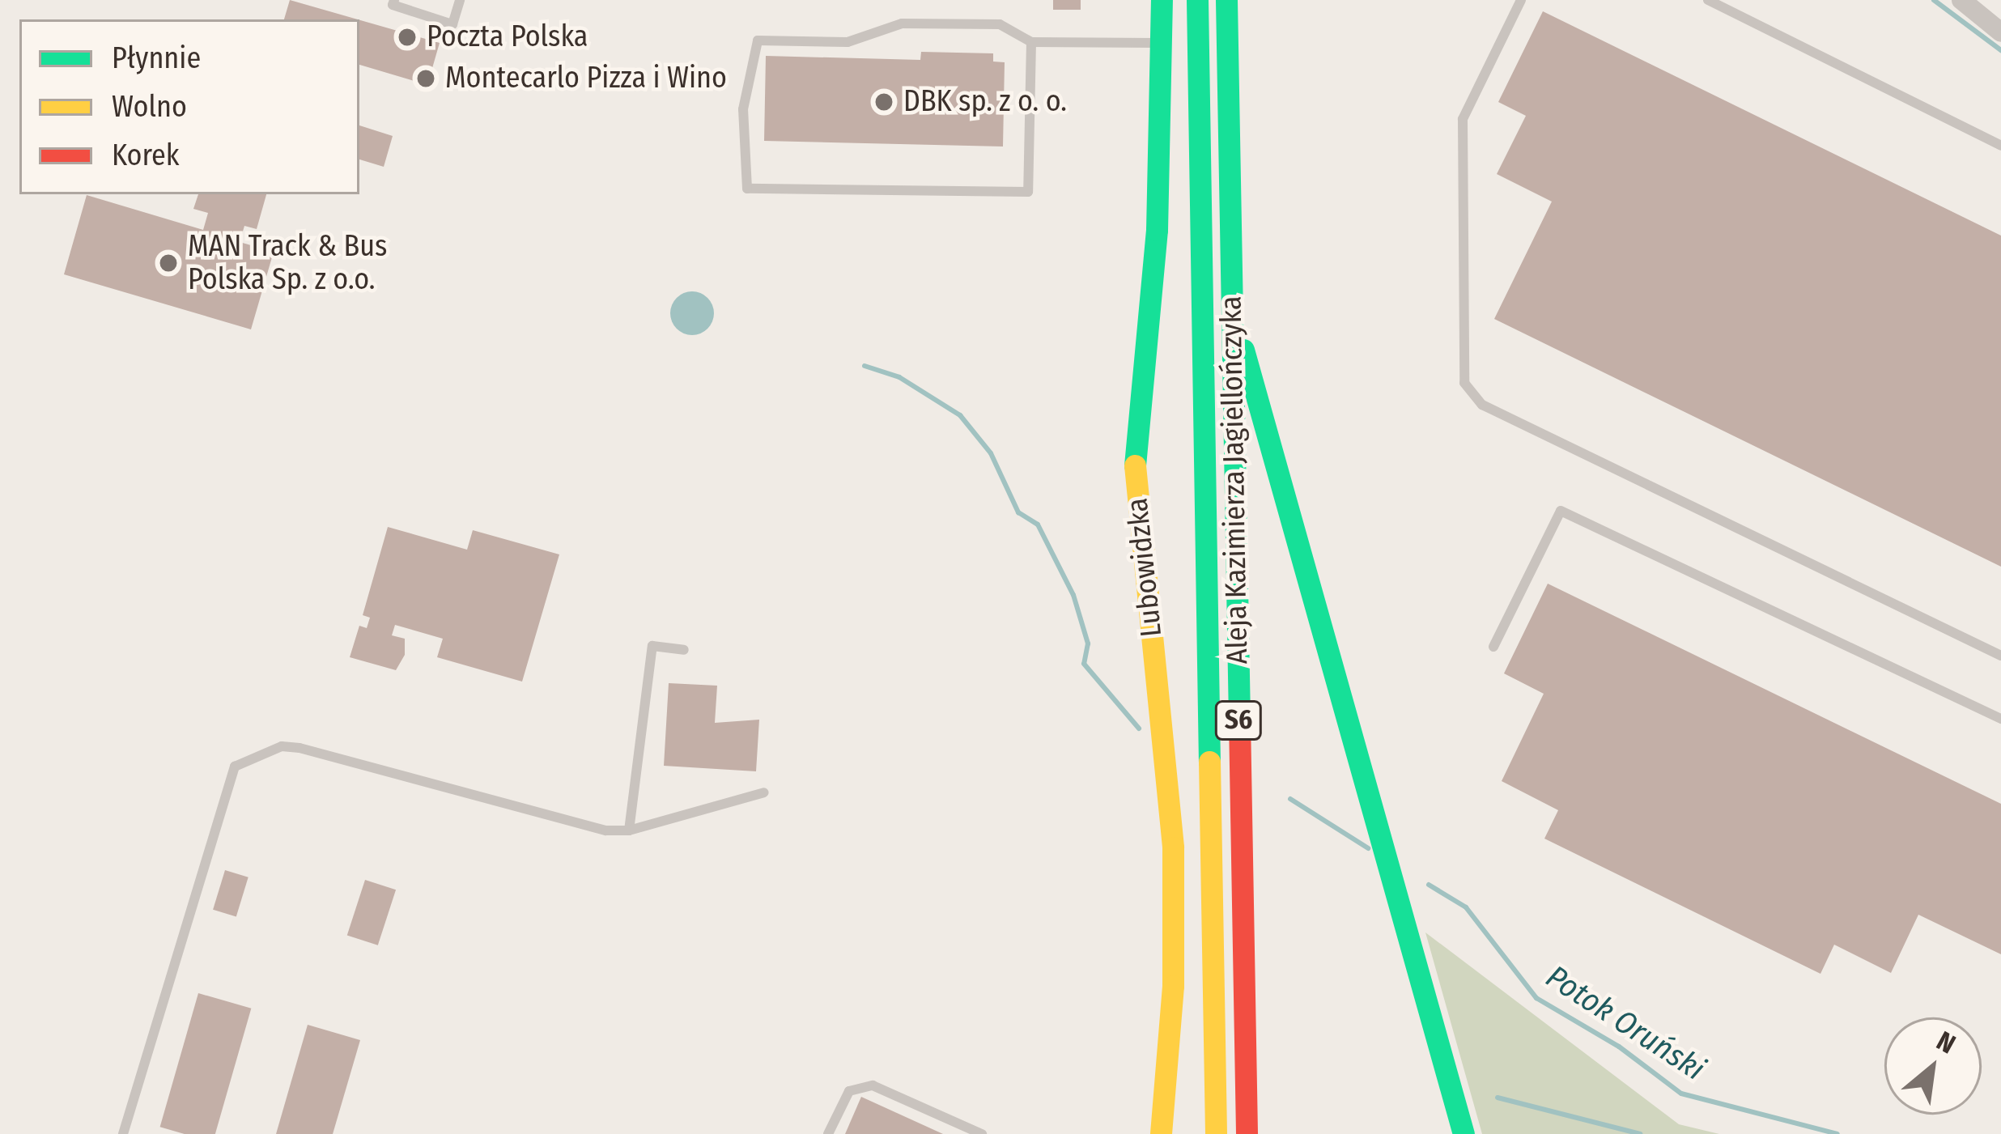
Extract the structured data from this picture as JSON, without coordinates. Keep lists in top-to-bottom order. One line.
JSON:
{"streets":{"main road":["Aleja Kazimierza Jagiellończyka","Lubowidzka","S6"]},"water":["Potok Oruński"],"places":["Poczta Polska","Montecarlo Pizza i Wino","DBK sp. z o. o.","MAN Track & Bus Polska Sp. z o.o."],"legend":["Płynnie","Wolno","Korek"],"north":"top right"}
